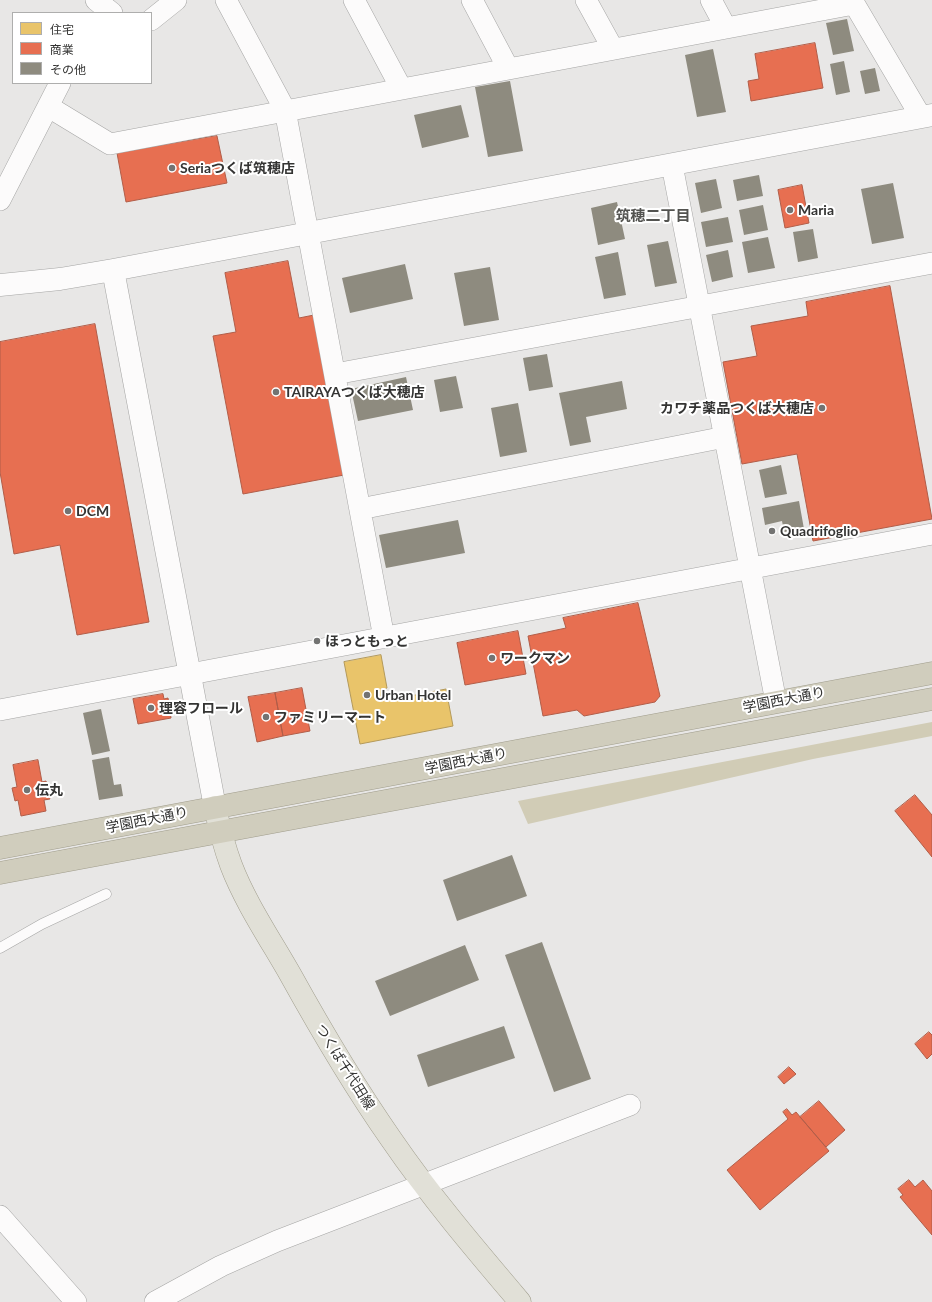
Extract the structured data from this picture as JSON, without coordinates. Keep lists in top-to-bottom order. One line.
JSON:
{"streets":{"highway":["学園西大通り"],"main road":["つくば千代田線"]},"crossings":[["学園西大通り","つくば千代田線"]],"districts":["筑穂二丁目"],"places":["Seriaつくば筑穂店","Maria","TAIRAYAつくば大穂店","カワチ薬品つくば大穂店","DCM","Quadrifoglio","ほっともっと","ワークマン","Urban Hotel","理容フロール","ファミリーマート","伝丸"],"legend":["住宅","商業","その他"]}
